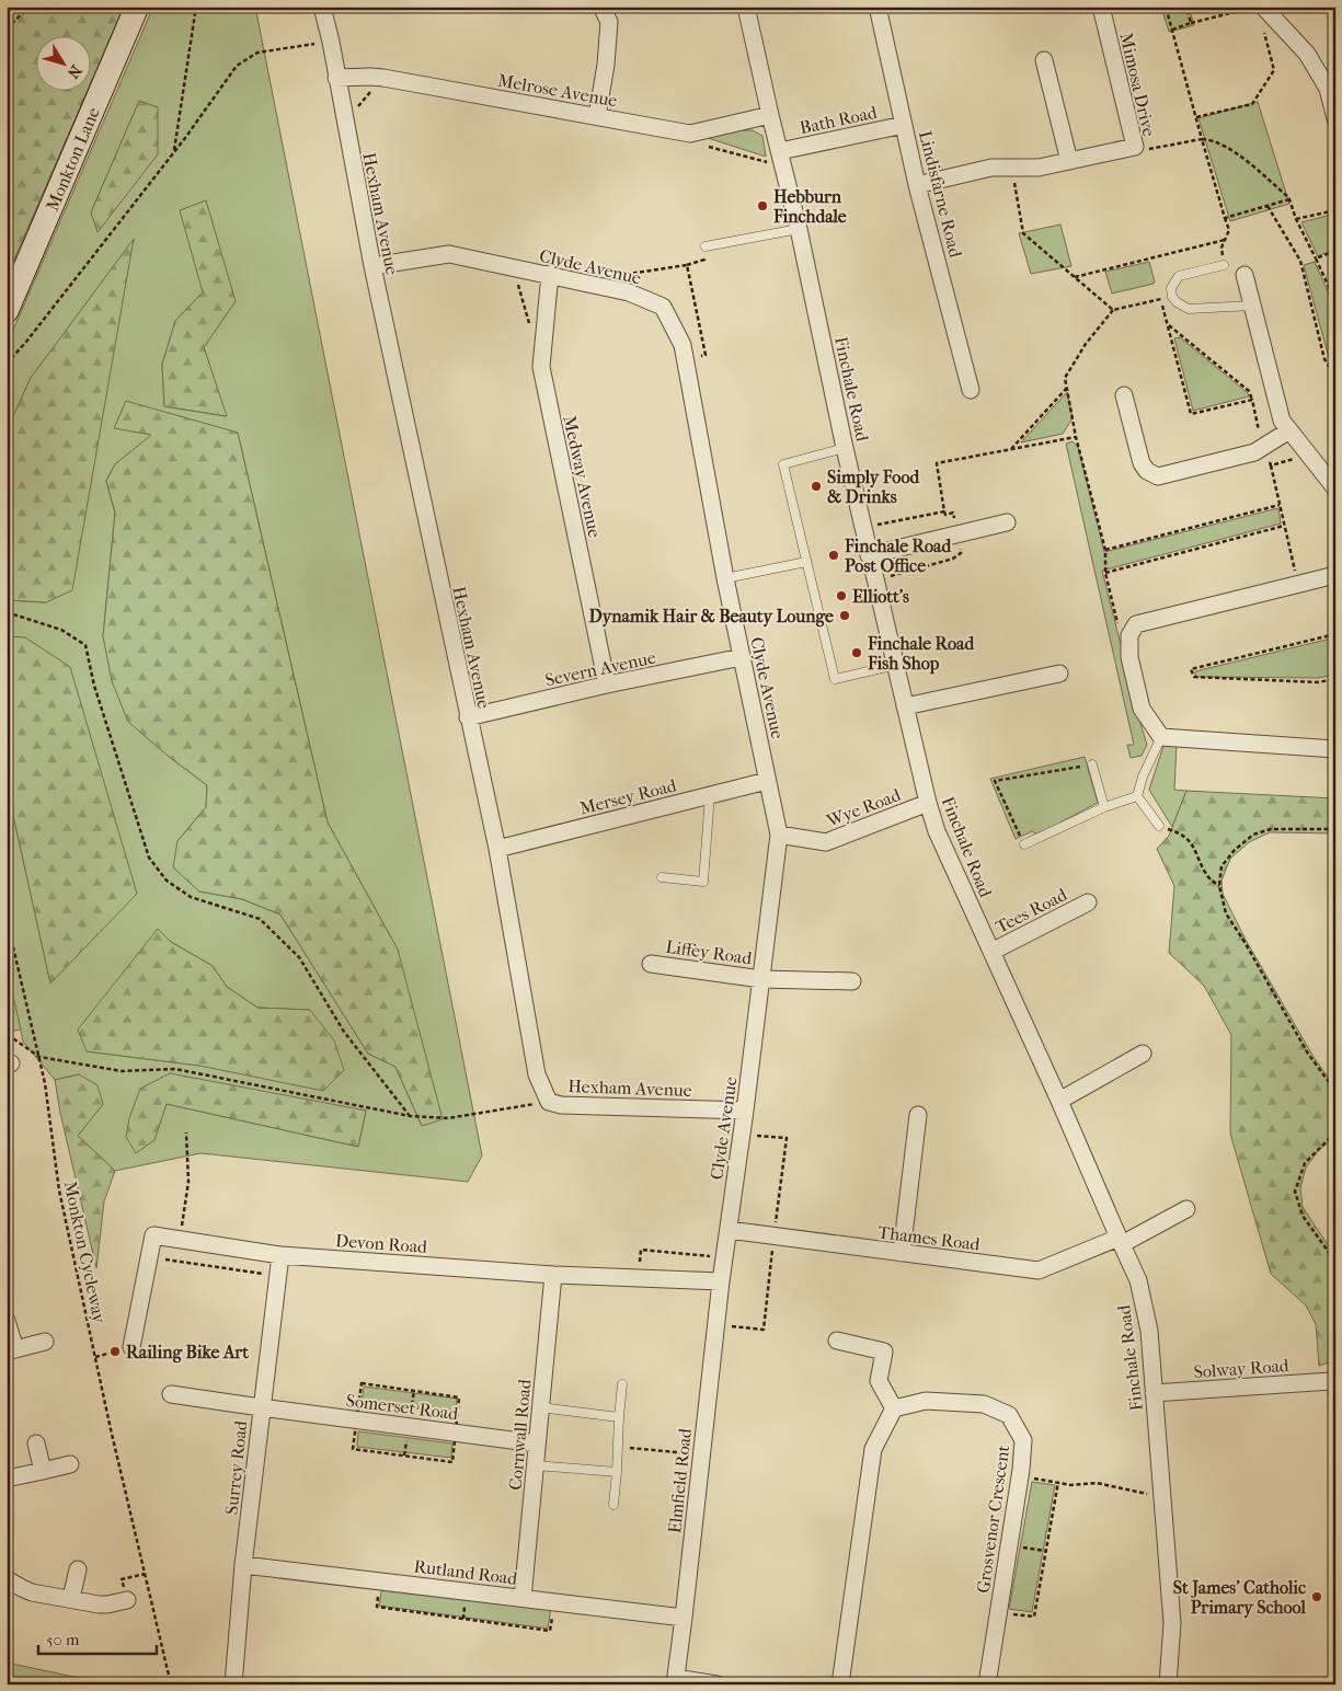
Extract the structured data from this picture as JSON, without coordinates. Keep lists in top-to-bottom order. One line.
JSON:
{"streets":{"street":["Mimosa Drive","Melrose Avenue","Bath Road","Monkton Lane","Lindisfarne Road","Hexham Avenue","Clyde Avenue","Finchale Road","Medway Avenue","Severn Avenue","Mersey Road","Wye Road","Tees Road","Liffey Road","Thames Road","Devon Road","Solway Road","Somerset Road","Cornwall Road","Surrey Road","Elmfield Road","Grosvenor Crescent","Rutland Road"],"path":["Monkton Cycleway"]},"crossings":[["Mimosa Drive","Lindisfarne Road"],["Melrose Avenue","Hexham Avenue"],["Melrose Avenue","Finchale Road"],["Bath Road","Lindisfarne Road"],["Bath Road","Finchale Road"],["Hexham Avenue","Clyde Avenue"],["Hexham Avenue","Severn Avenue"],["Hexham Avenue","Mersey Road"],["Clyde Avenue","Medway Avenue"],["Clyde Avenue","Severn Avenue"],["Clyde Avenue","Mersey Road"],["Clyde Avenue","Wye Road"],["Clyde Avenue","Liffey Road"],["Clyde Avenue","Thames Road"],["Clyde Avenue","Devon Road"],["Clyde Avenue","Elmfield Road"],["Finchale Road","Wye Road"],["Finchale Road","Tees Road"],["Finchale Road","Thames Road"],["Finchale Road","Solway Road"],["Medway Avenue","Severn Avenue"],["Devon Road","Cornwall Road"],["Devon Road","Surrey Road"],["Devon Road","Elmfield Road"],["Somerset Road","Cornwall Road"],["Somerset Road","Surrey Road"],["Cornwall Road","Rutland Road"],["Surrey Road","Rutland Road"],["Elmfield Road","Rutland Road"]],"places":["Hebburn Finchdale","Simply Food & Drinks","Finchale Road Post Office","Elliott's","Dynamik Hair & Beauty Lounge","Finchale Road Fish Shop","Railing Bike Art","St James' Catholic Primary School"],"scale_bar":"50 m","north":"bottom right"}
